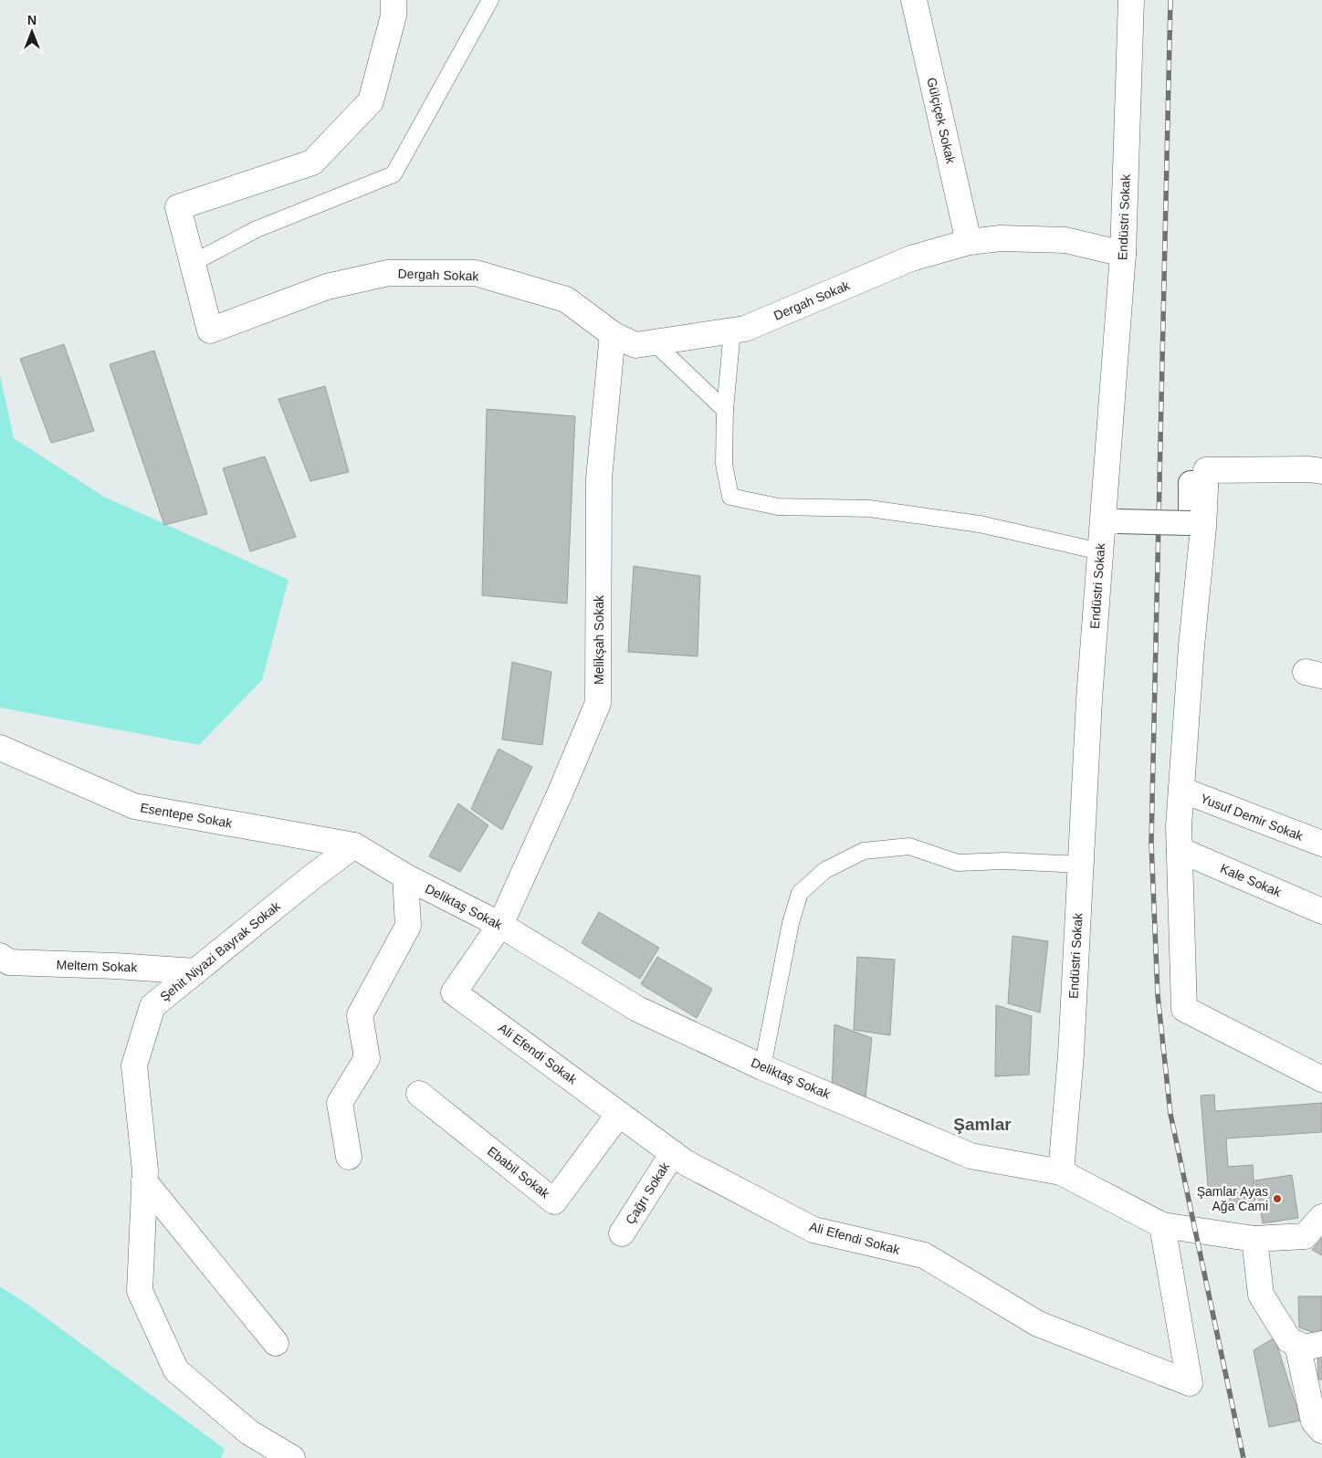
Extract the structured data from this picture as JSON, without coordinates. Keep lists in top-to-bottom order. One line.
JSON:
{"streets":{"street":["Gülçiçek Sokak","Endüstri Sokak","Dergah Sokak","Melikşah Sokak","Esentepe Sokak","Yusuf Demir Sokak","Kale Sokak","Deliktaş Sokak","Şehit Niyazi Bayrak Sokak","Meltem Sokak","Ali Efendi Sokak","Ebabil Sokak","Çağrı Sokak"]},"crossings":[["Gülçiçek Sokak","Dergah Sokak"],["Endüstri Sokak","Dergah Sokak"],["Endüstri Sokak","Deliktaş Sokak"],["Dergah Sokak","Melikşah Sokak"],["Melikşah Sokak","Deliktaş Sokak"],["Melikşah Sokak","Ali Efendi Sokak"],["Esentepe Sokak","Deliktaş Sokak"],["Esentepe Sokak","Şehit Niyazi Bayrak Sokak"],["Deliktaş Sokak","Şehit Niyazi Bayrak Sokak"],["Deliktaş Sokak","Ali Efendi Sokak"],["Şehit Niyazi Bayrak Sokak","Meltem Sokak"],["Ali Efendi Sokak","Ebabil Sokak"],["Ali Efendi Sokak","Çağrı Sokak"]],"districts":["Şamlar"],"places":["Şamlar Ayas Ağa Cami"],"north":"top"}
